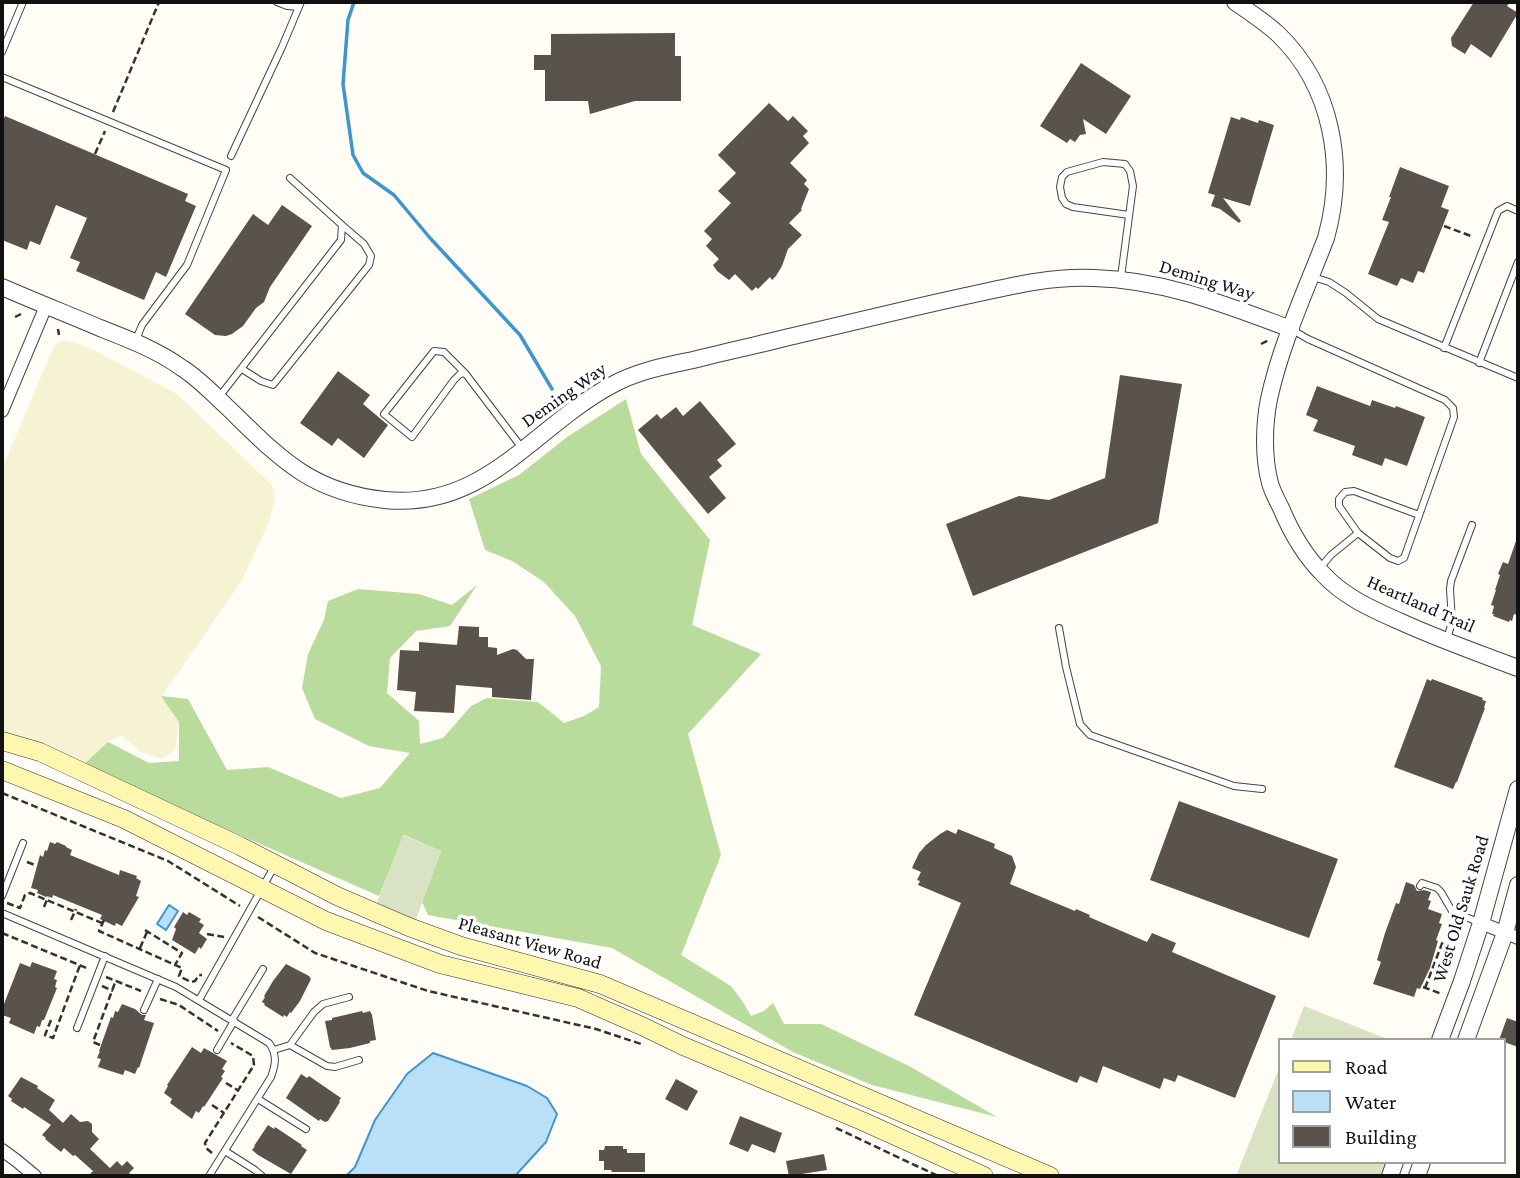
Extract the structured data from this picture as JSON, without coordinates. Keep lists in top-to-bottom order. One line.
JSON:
{"streets":{"main road":["Pleasant View Road"],"street":["Deming Way","Heartland Trail","West Old Sauk Road"]},"crossings":[["Deming Way","Heartland Trail"]],"legend":["Road","Water","Building"]}
